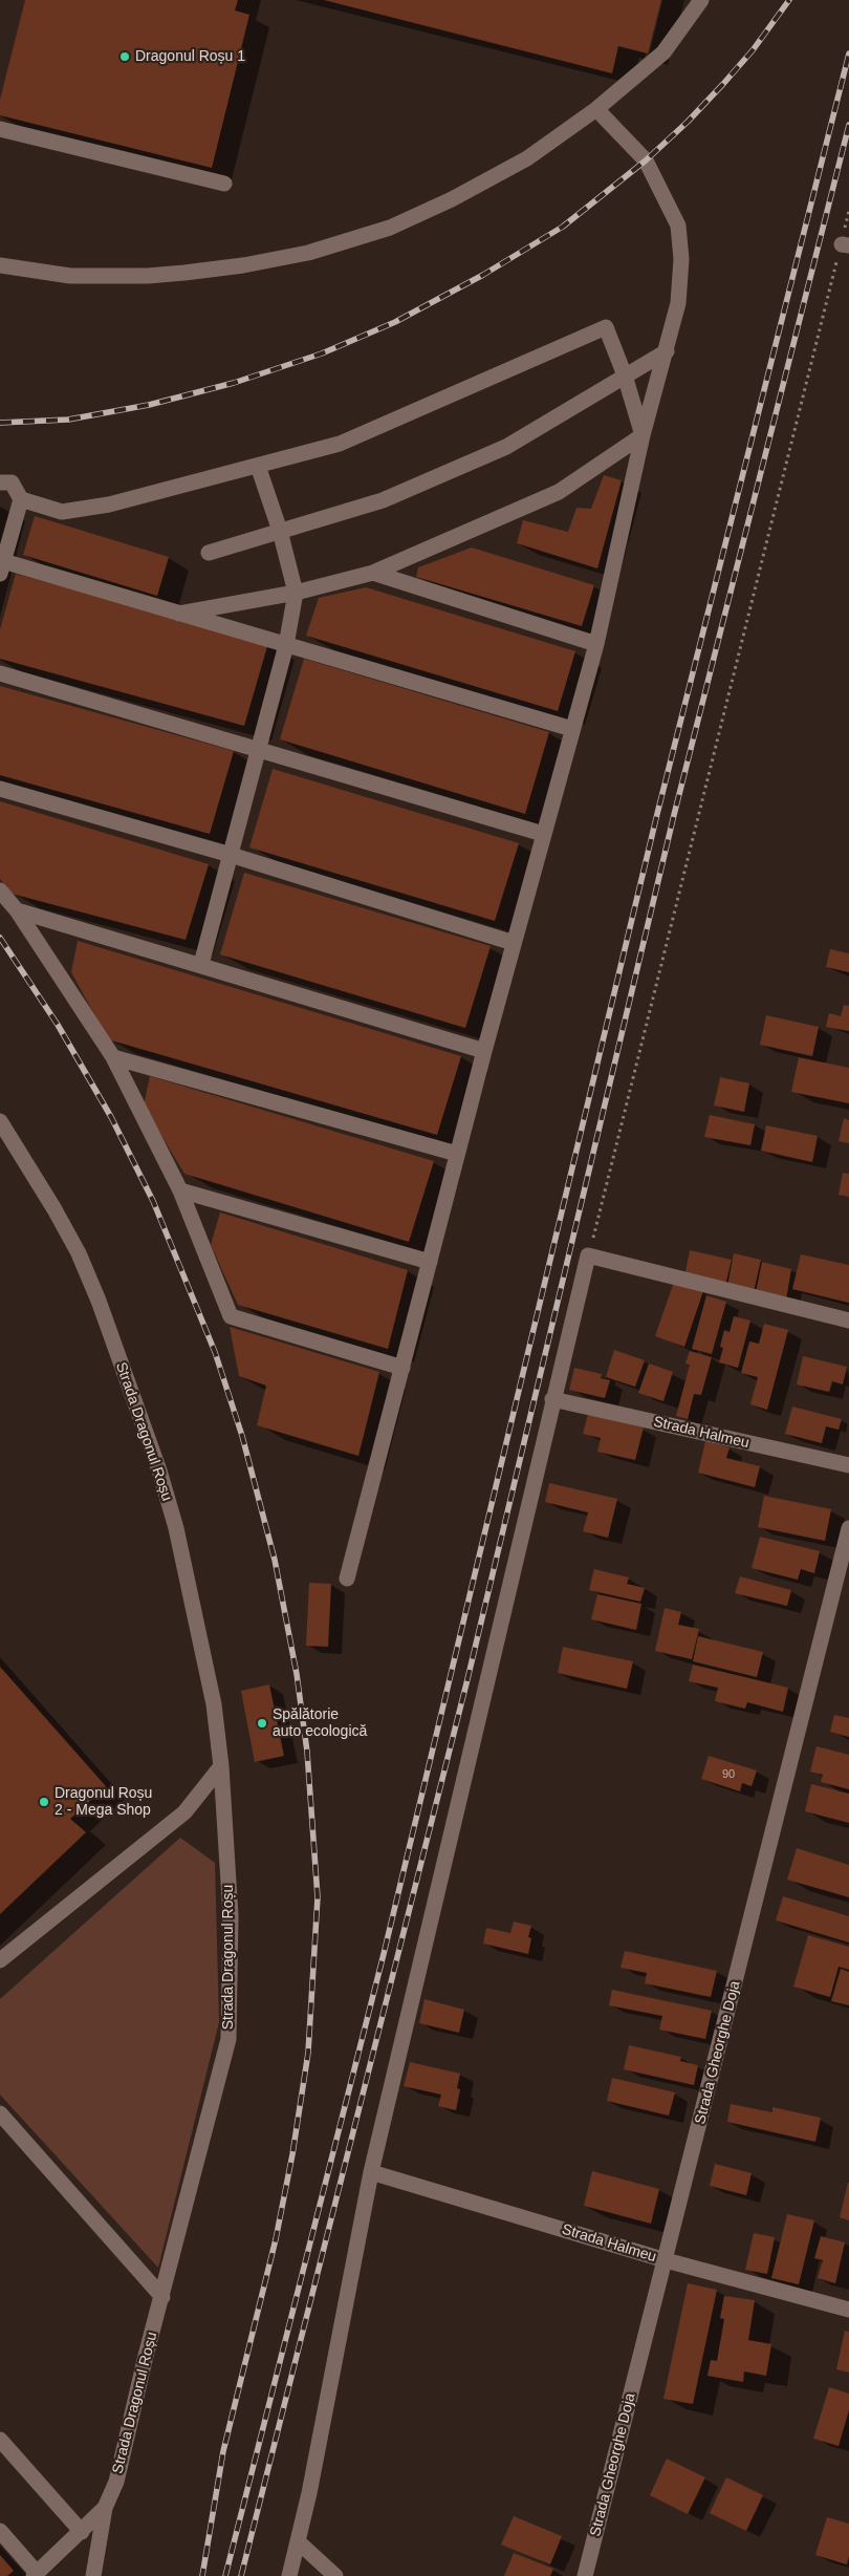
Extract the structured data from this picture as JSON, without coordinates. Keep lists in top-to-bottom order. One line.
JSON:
{"streets":{"street":["Strada Dragonul Roșu","Strada Halmeu","Strada Gheorghe Doja"]},"crossings":[["Strada Halmeu","Strada Gheorghe Doja"]],"places":["Dragonul Roșu 1","Spălătorie auto ecologică","Dragonul Roșu 2 - Mega Shop"],"house_numbers":["90"]}
